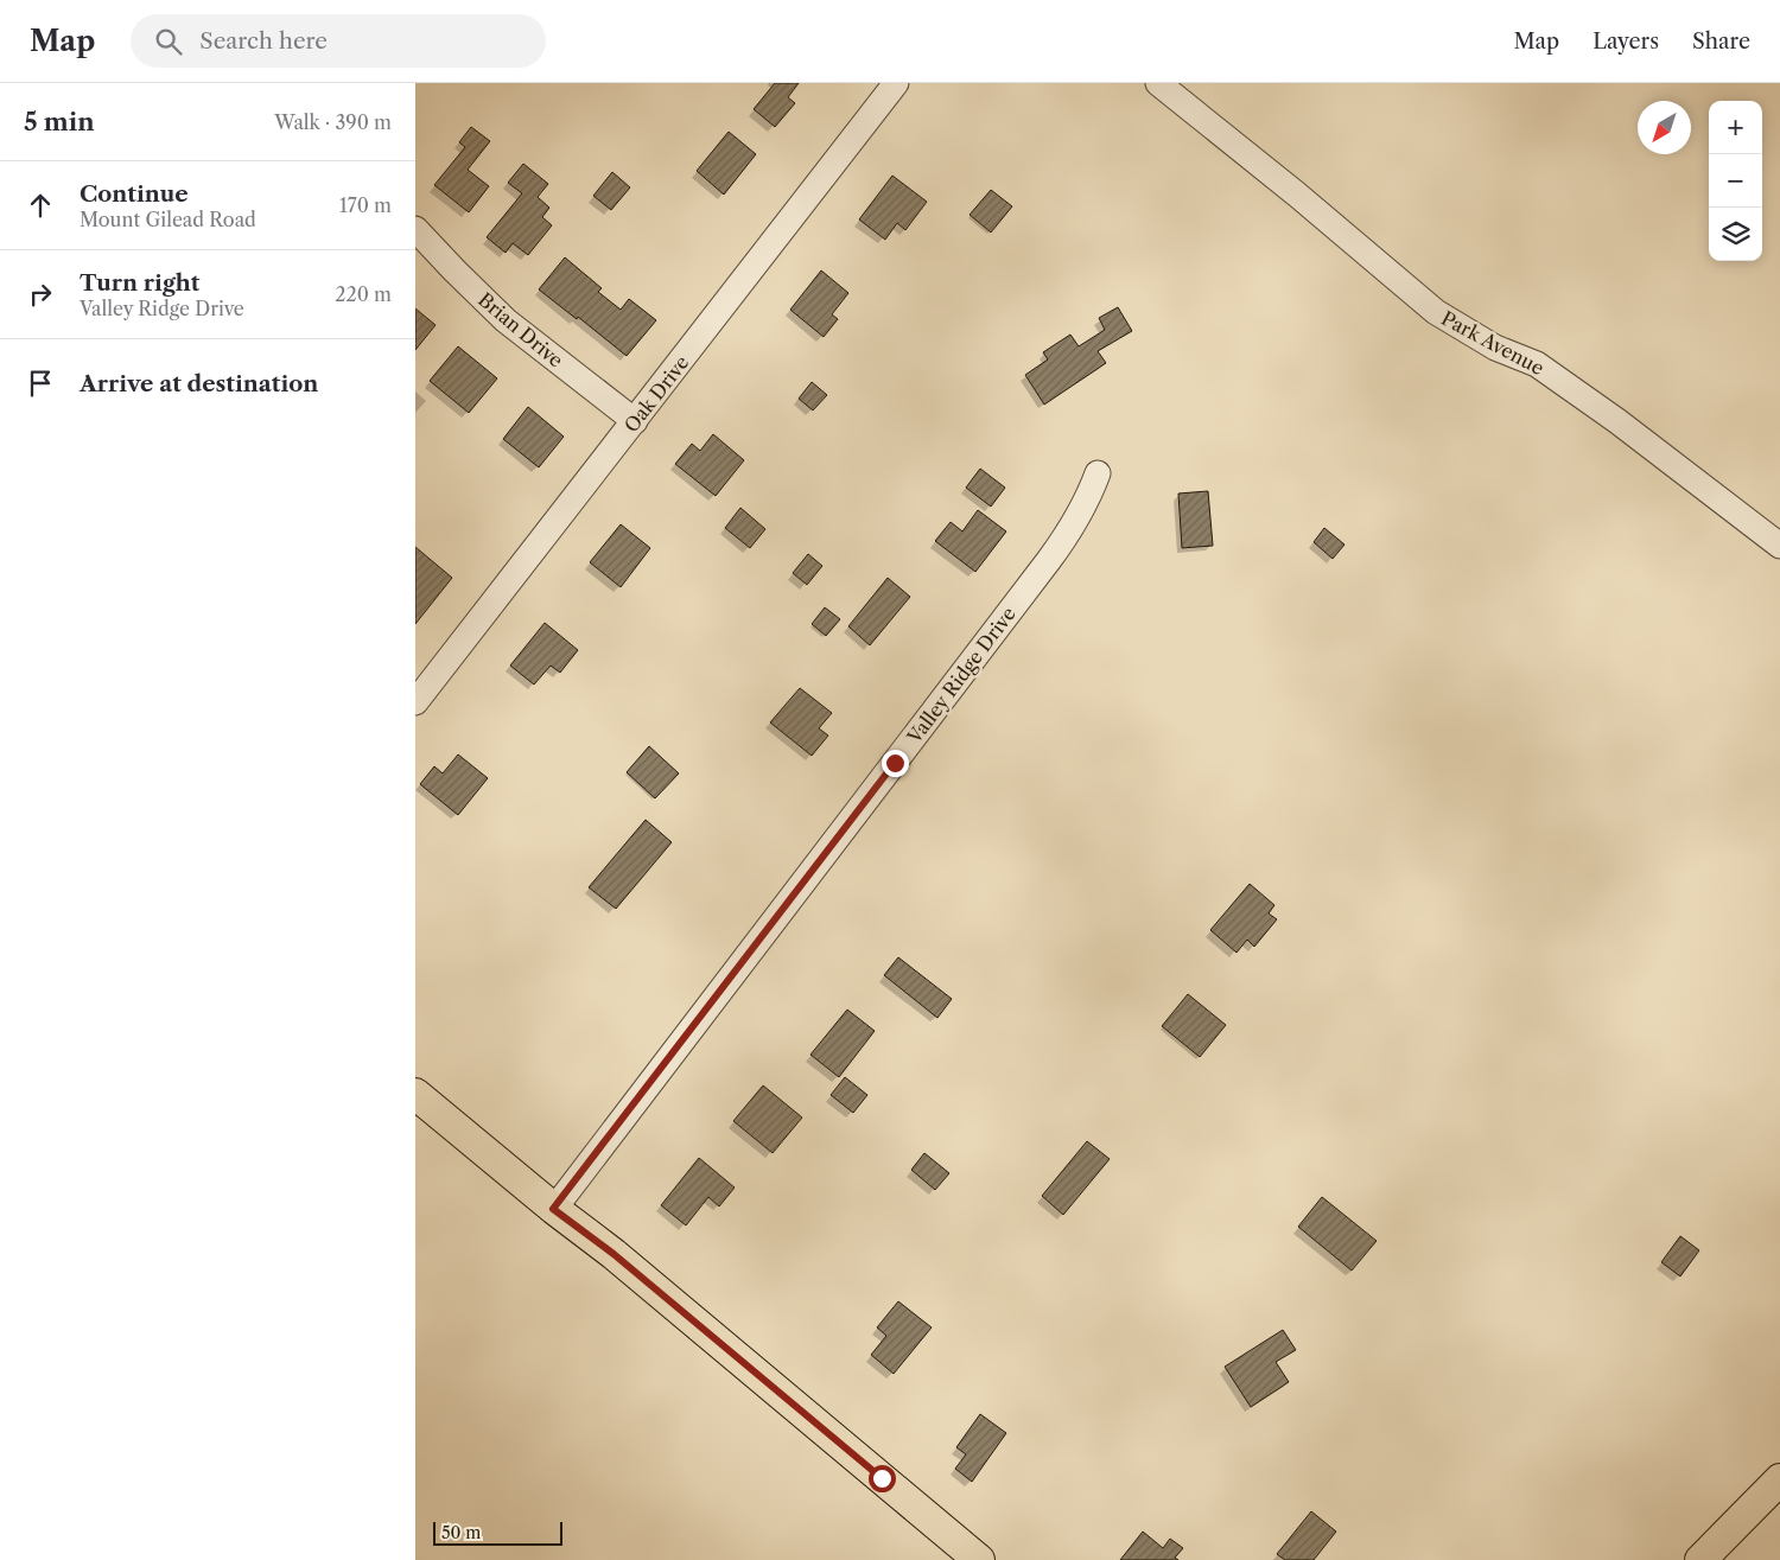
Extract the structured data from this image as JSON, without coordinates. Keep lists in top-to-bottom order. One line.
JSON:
{"streets":{"street":["Brian Drive","Park Avenue","Oak Drive","Valley Ridge Drive"]},"crossings":[["Brian Drive","Oak Drive"]],"scale_bar":"50 m","north":"bottom left","page":{"header":"Map","search":"Search here","nav":["Map","Layers","Share"],"heading":["5 min","Walk · 390 m"],"map_buttons":["+","−"],"list":[["Continue","Mount Gilead Road","170 m"],["Turn right","Valley Ridge Drive","220 m"],"Arrive at destination"],"scale":"50 m"}}
